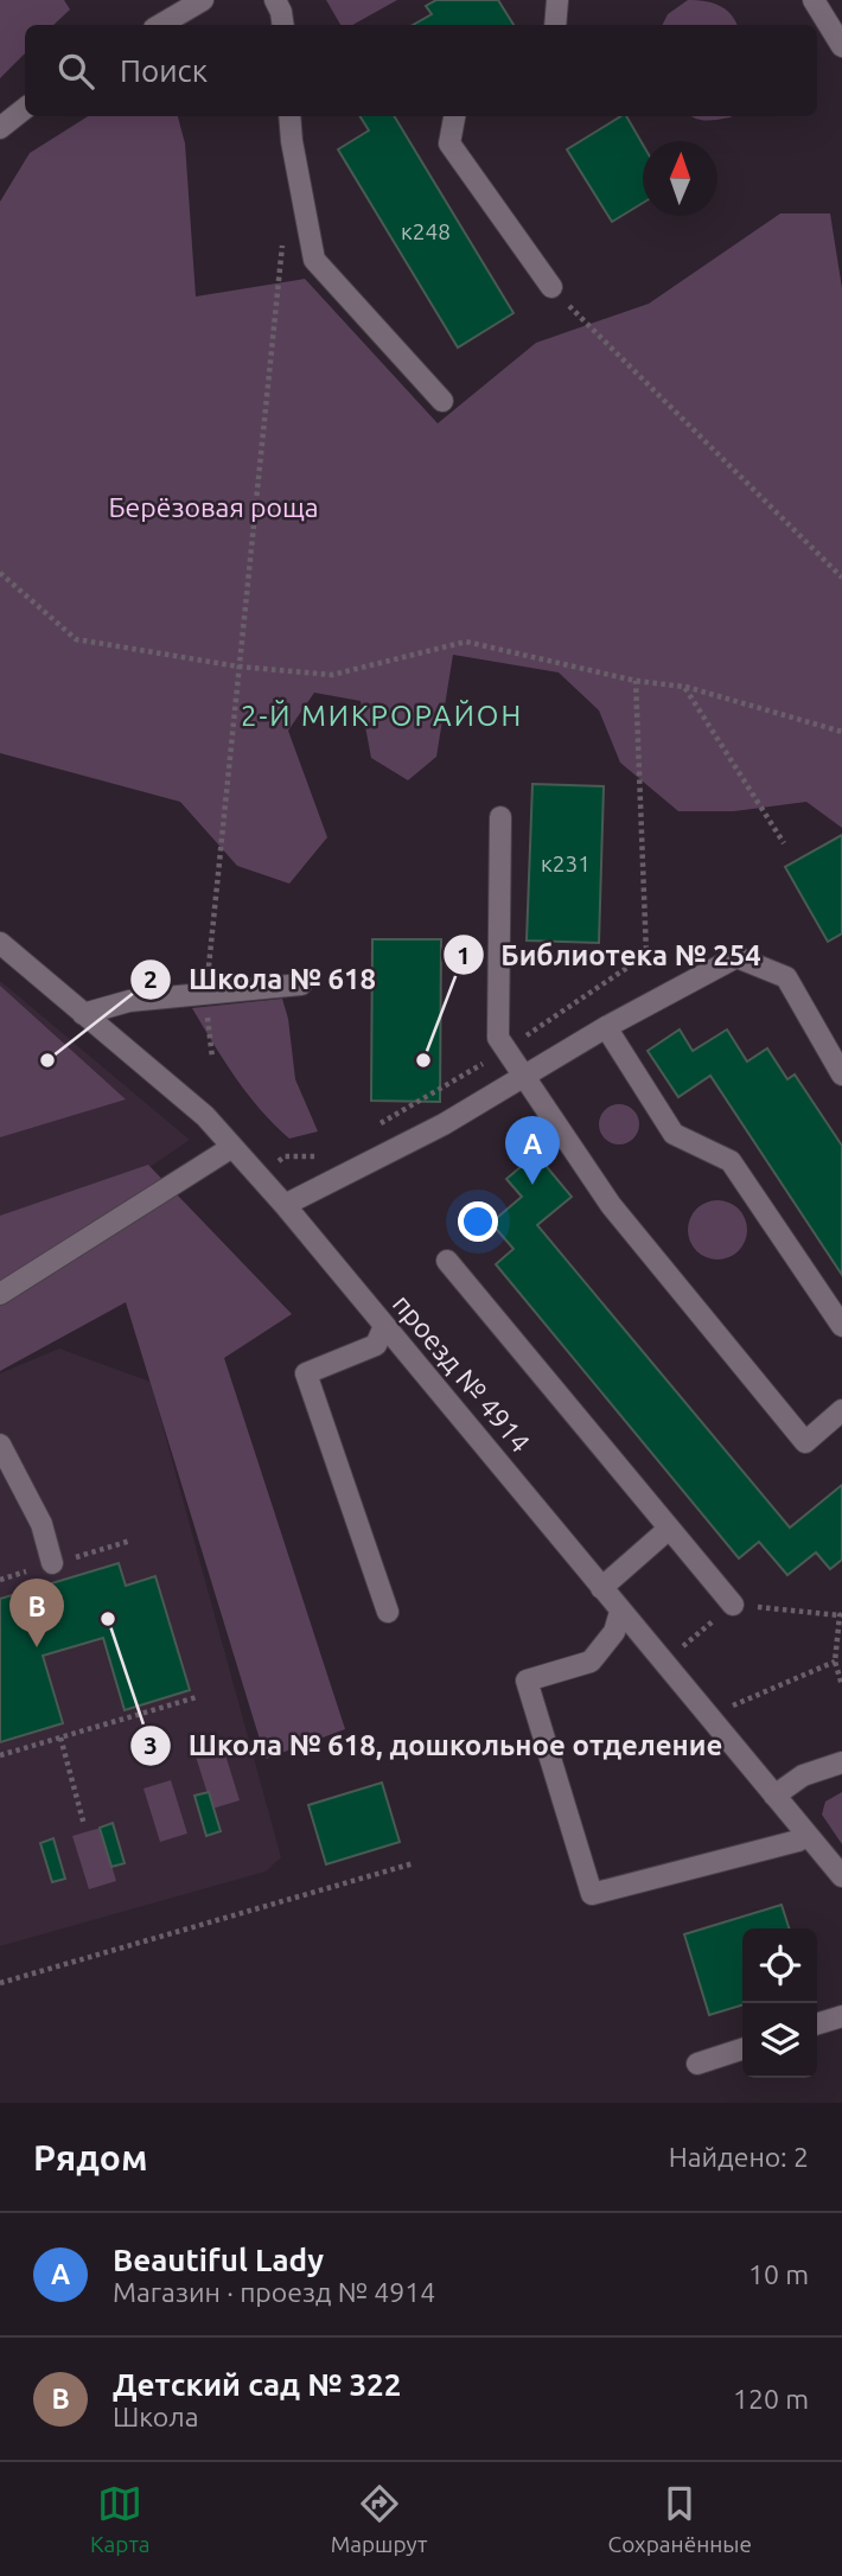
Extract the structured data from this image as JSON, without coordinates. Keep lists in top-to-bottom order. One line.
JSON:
{"streets":{"street":["проезд № 4914"]},"districts":["2-Й МИКРОРАЙОН"],"parks":["Берёзовая роща"],"places":["Школа № 618","Библиотека № 254","Школа № 618, дошкольное отделение"],"house_numbers":["к248","к231"],"north":"top","page":{"search":"Поиск","pins":["A","B"],"heading":["Рядом","Найдено: 2"],"list":[{"mark":"A","name":"Beautiful Lady","note":"Магазин · проезд № 4914","value":"10 m"},{"mark":"B","name":"Детский сад № 322","note":"Школа","value":"120 m"}],"nav":["Карта","Маршрут","Сохранённые"]}}
